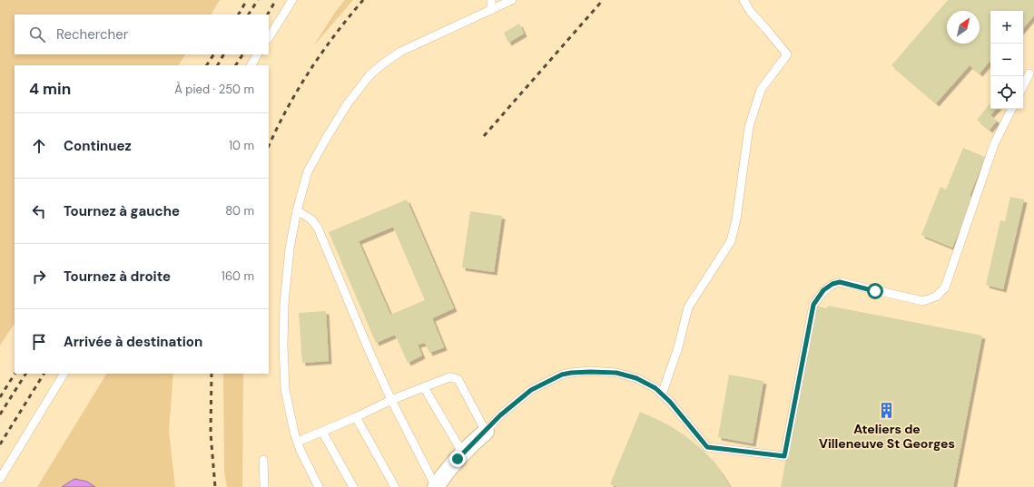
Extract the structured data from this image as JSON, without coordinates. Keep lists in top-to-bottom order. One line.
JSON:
{"places":{"building":["Ateliers de Villeneuve St Georges"]},"north":"top right","page":{"map_buttons":["+","−"],"search":"Rechercher","heading":["4 min","À pied · 250 m"],"list":[["Continuez","10 m"],["Tournez à gauche","80 m"],["Tournez à droite","160 m"],"Arrivée à destination"]}}
